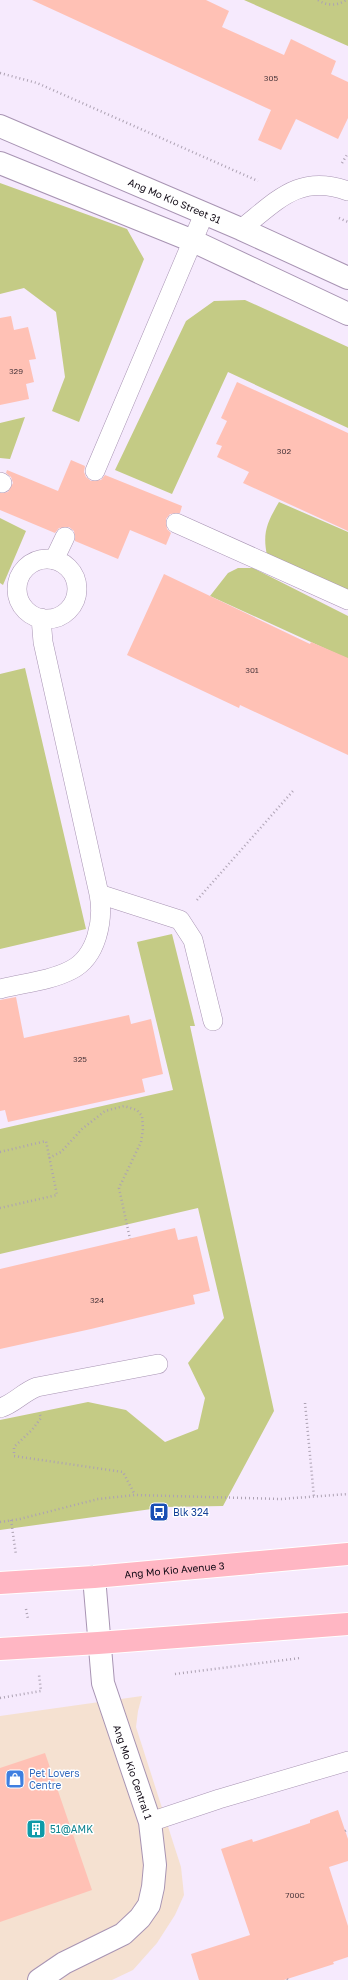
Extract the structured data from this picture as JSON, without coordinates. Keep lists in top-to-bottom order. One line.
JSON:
{"streets":{"main road":["Ang Mo Kio Avenue 3"],"street":["Ang Mo Kio Street 31","Ang Mo Kio Central 1"]},"crossings":[["Ang Mo Kio Avenue 3","Ang Mo Kio Central 1"]],"places":{"bus stop":["Blk 324"],"shop":["Pet Lovers Centre"],"building":["51@AMK"]},"house_numbers":["305","329","302","301","325","324","700C"]}
